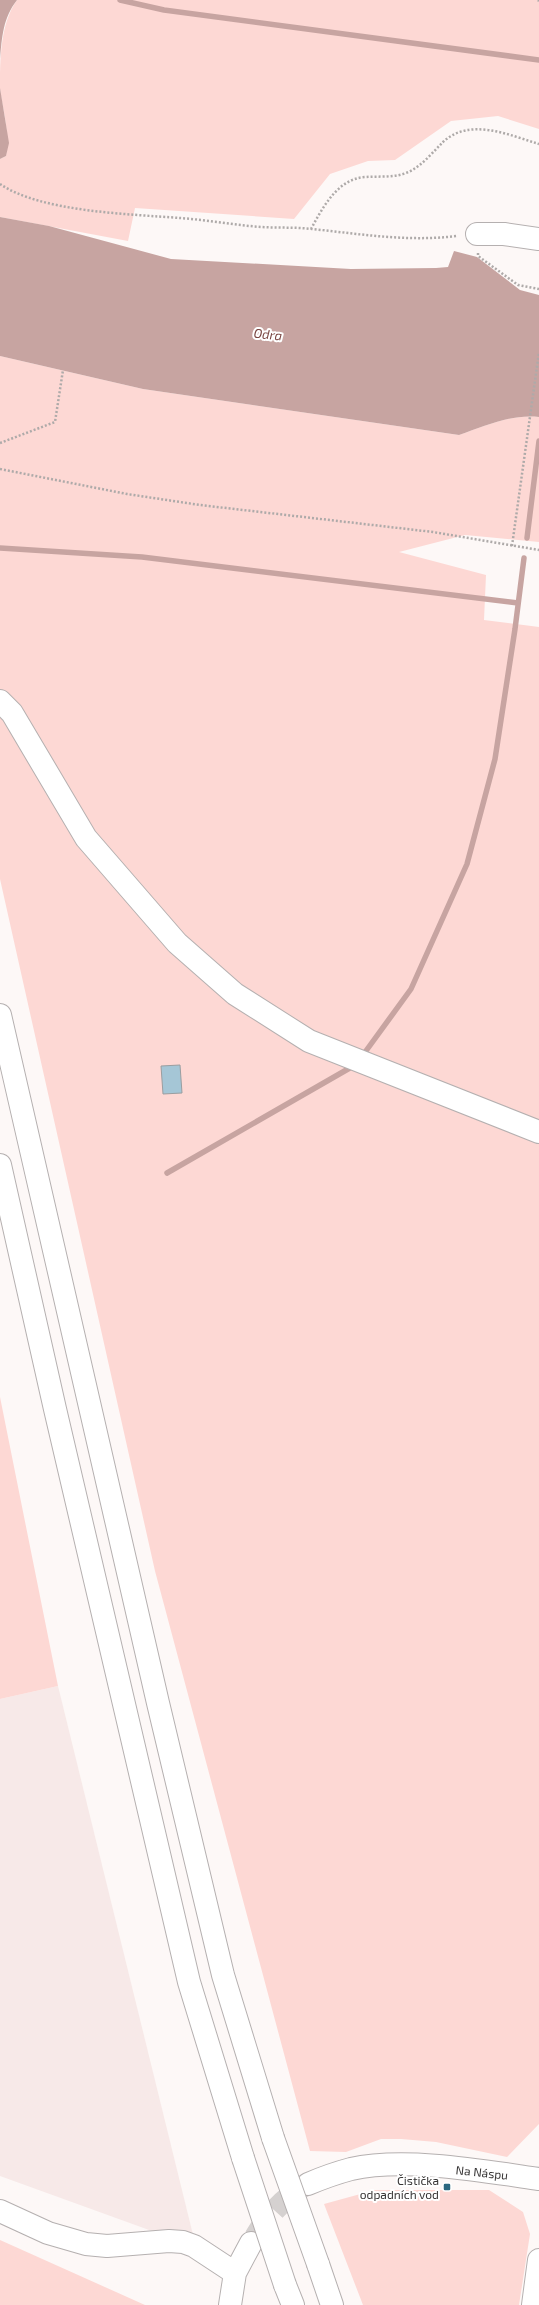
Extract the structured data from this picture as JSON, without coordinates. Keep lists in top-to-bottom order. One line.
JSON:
{"streets":{"main road":["Na Náspu"]},"water":["Odra"],"places":{"transit":["Čistička odpadních vod"]}}
